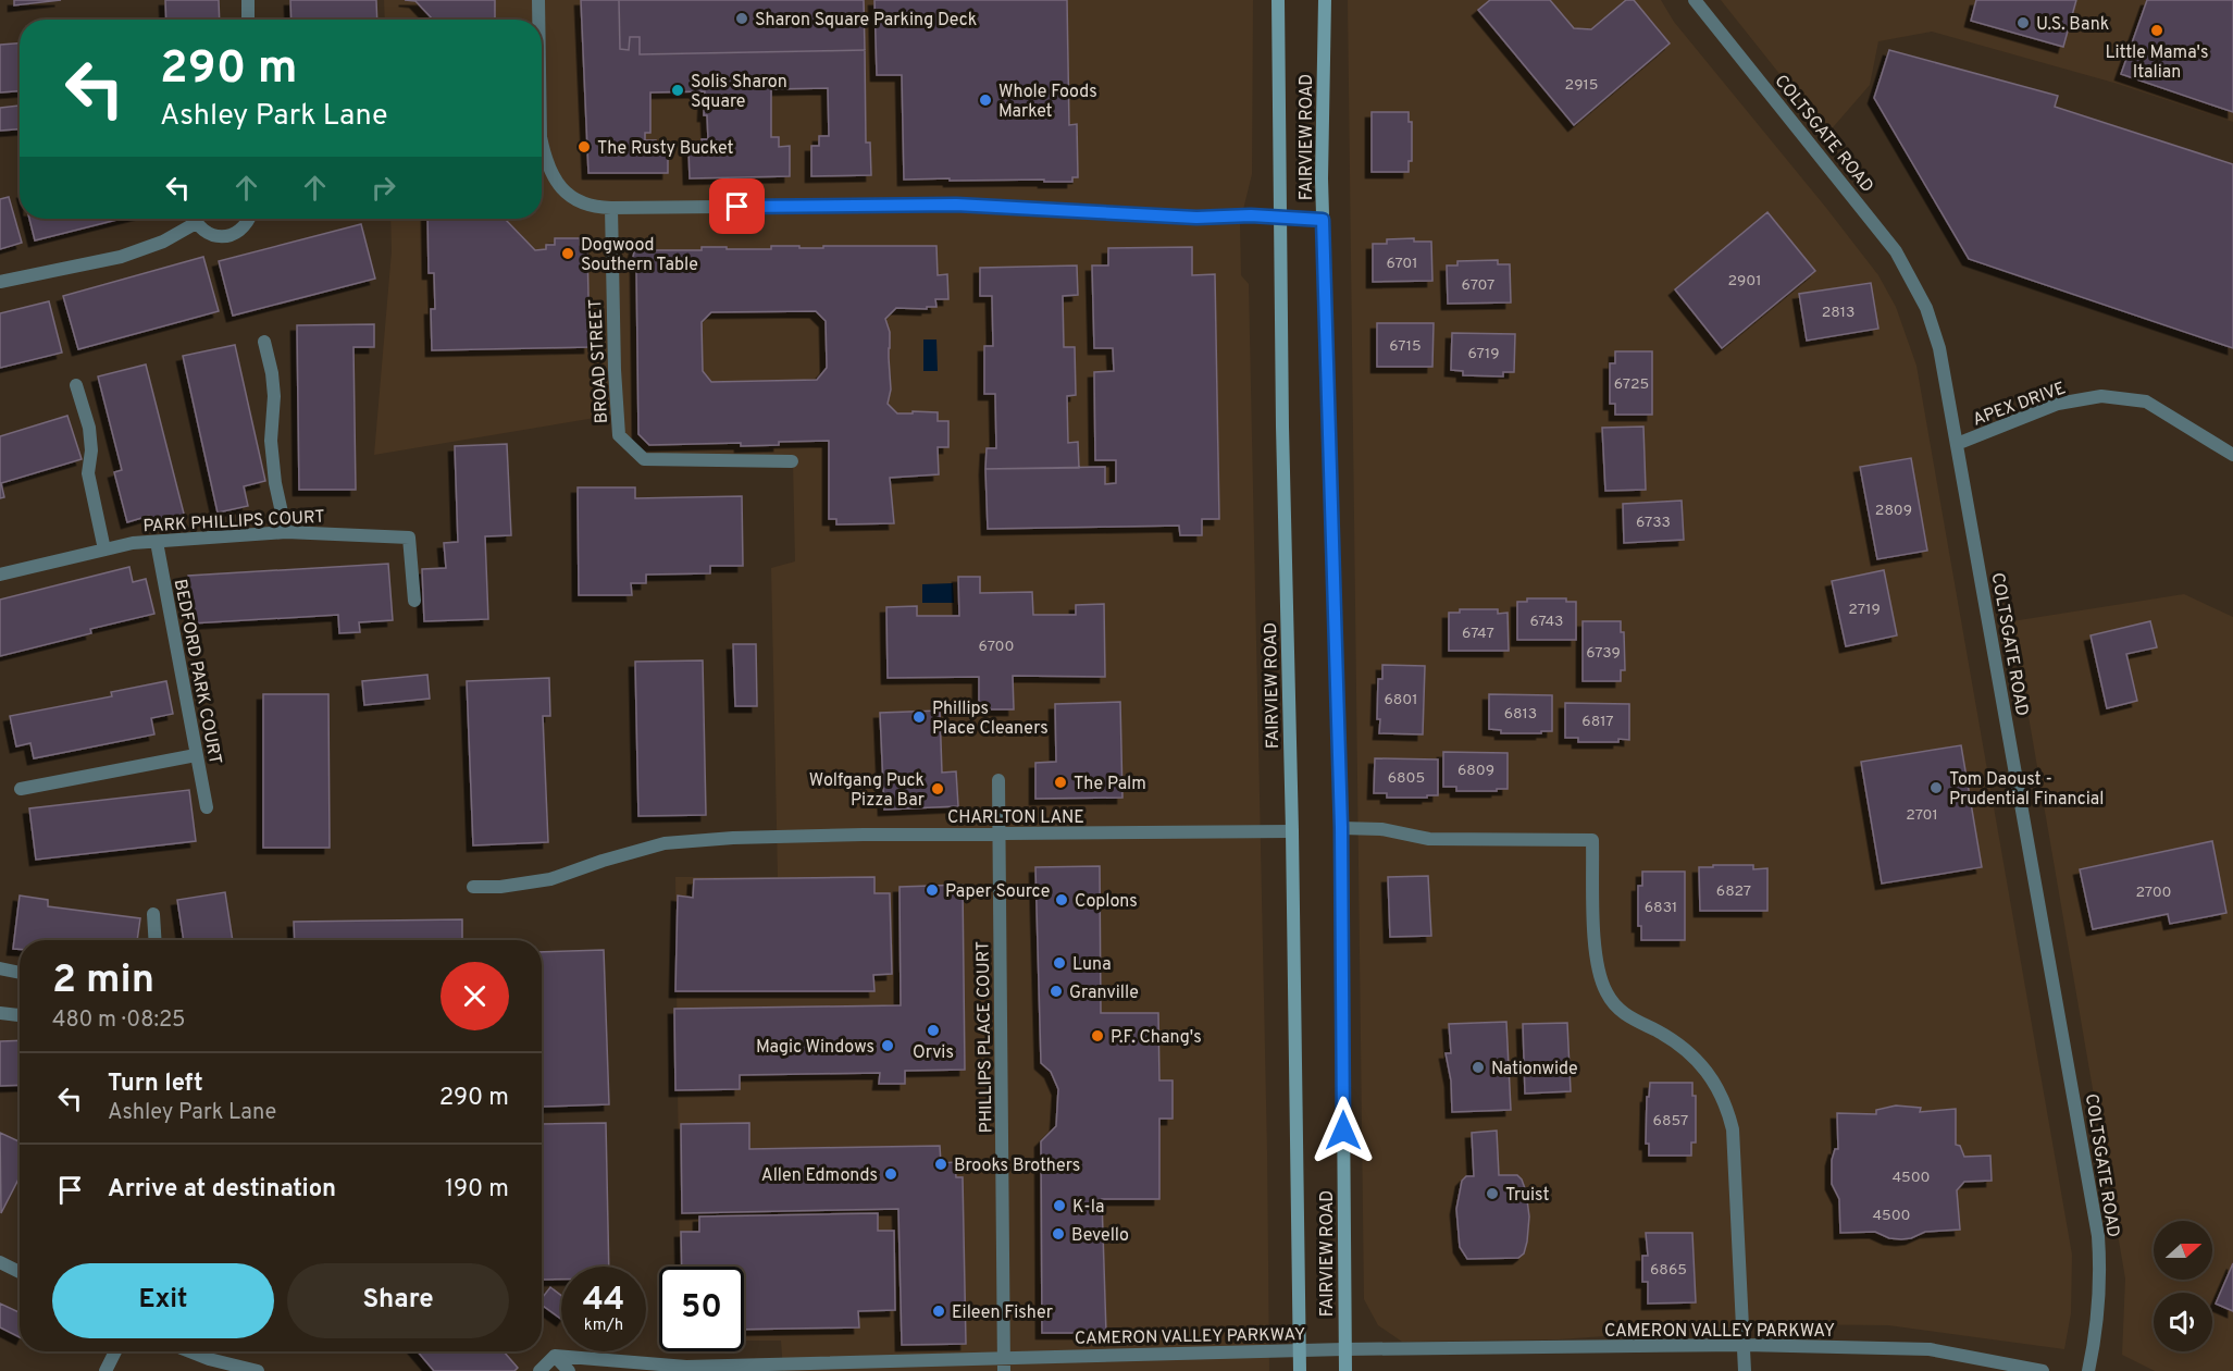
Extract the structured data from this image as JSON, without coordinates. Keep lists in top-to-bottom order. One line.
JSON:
{"streets":{"main road":["FAIRVIEW ROAD"],"street":["COLTSGATE ROAD","BROAD STREET","APEX DRIVE","PARK PHILLIPS COURT","BEDFORD PARK COURT","CHARLTON LANE","PHILLIPS PLACE COURT","CAMERON VALLEY PARKWAY"]},"crossings":[["COLTSGATE ROAD","APEX DRIVE"],["FAIRVIEW ROAD","CHARLTON LANE"],["FAIRVIEW ROAD","CAMERON VALLEY PARKWAY"],["PARK PHILLIPS COURT","BEDFORD PARK COURT"],["CHARLTON LANE","PHILLIPS PLACE COURT"],["PHILLIPS PLACE COURT","CAMERON VALLEY PARKWAY"]],"places":["Sharon Square Parking Deck","U.S. Bank","Little Mama's Italian","Solis Sharon Square","Whole Foods Market","The Rusty Bucket","Dogwood Southern Table","Phillips Place Cleaners","The Palm","Tom Daoust - Prudential Financial","Wolfgang Puck Pizza Bar","Paper Source","Coplons","Luna","Granville","Orvis","P.F. Chang's","Magic Windows","Nationwide","Brooks Brothers","Allen Edmonds","Truist","K-la","Bevello","Eileen Fisher"],"house_numbers":["2915","6701","2901","6707","2813","6715","6719","6725","2809","6733","2719","6743","6747","6700","6739","6801","6813","6817","6809","6805","2701","6827","2700","6831","6857","4500","4500","6865"],"north":"right","page":{"turn":["290 m","Ashley Park Lane"],"heading":["2 min","480 m · 08:25"],"list":[{"name":"Turn left","note":"Ashley Park Lane","value":"290 m"},{"name":"Arrive at destination","value":"190 m"}],"buttons":["Exit","Share"],"speed":"44 km/h","limit":"50"}}
